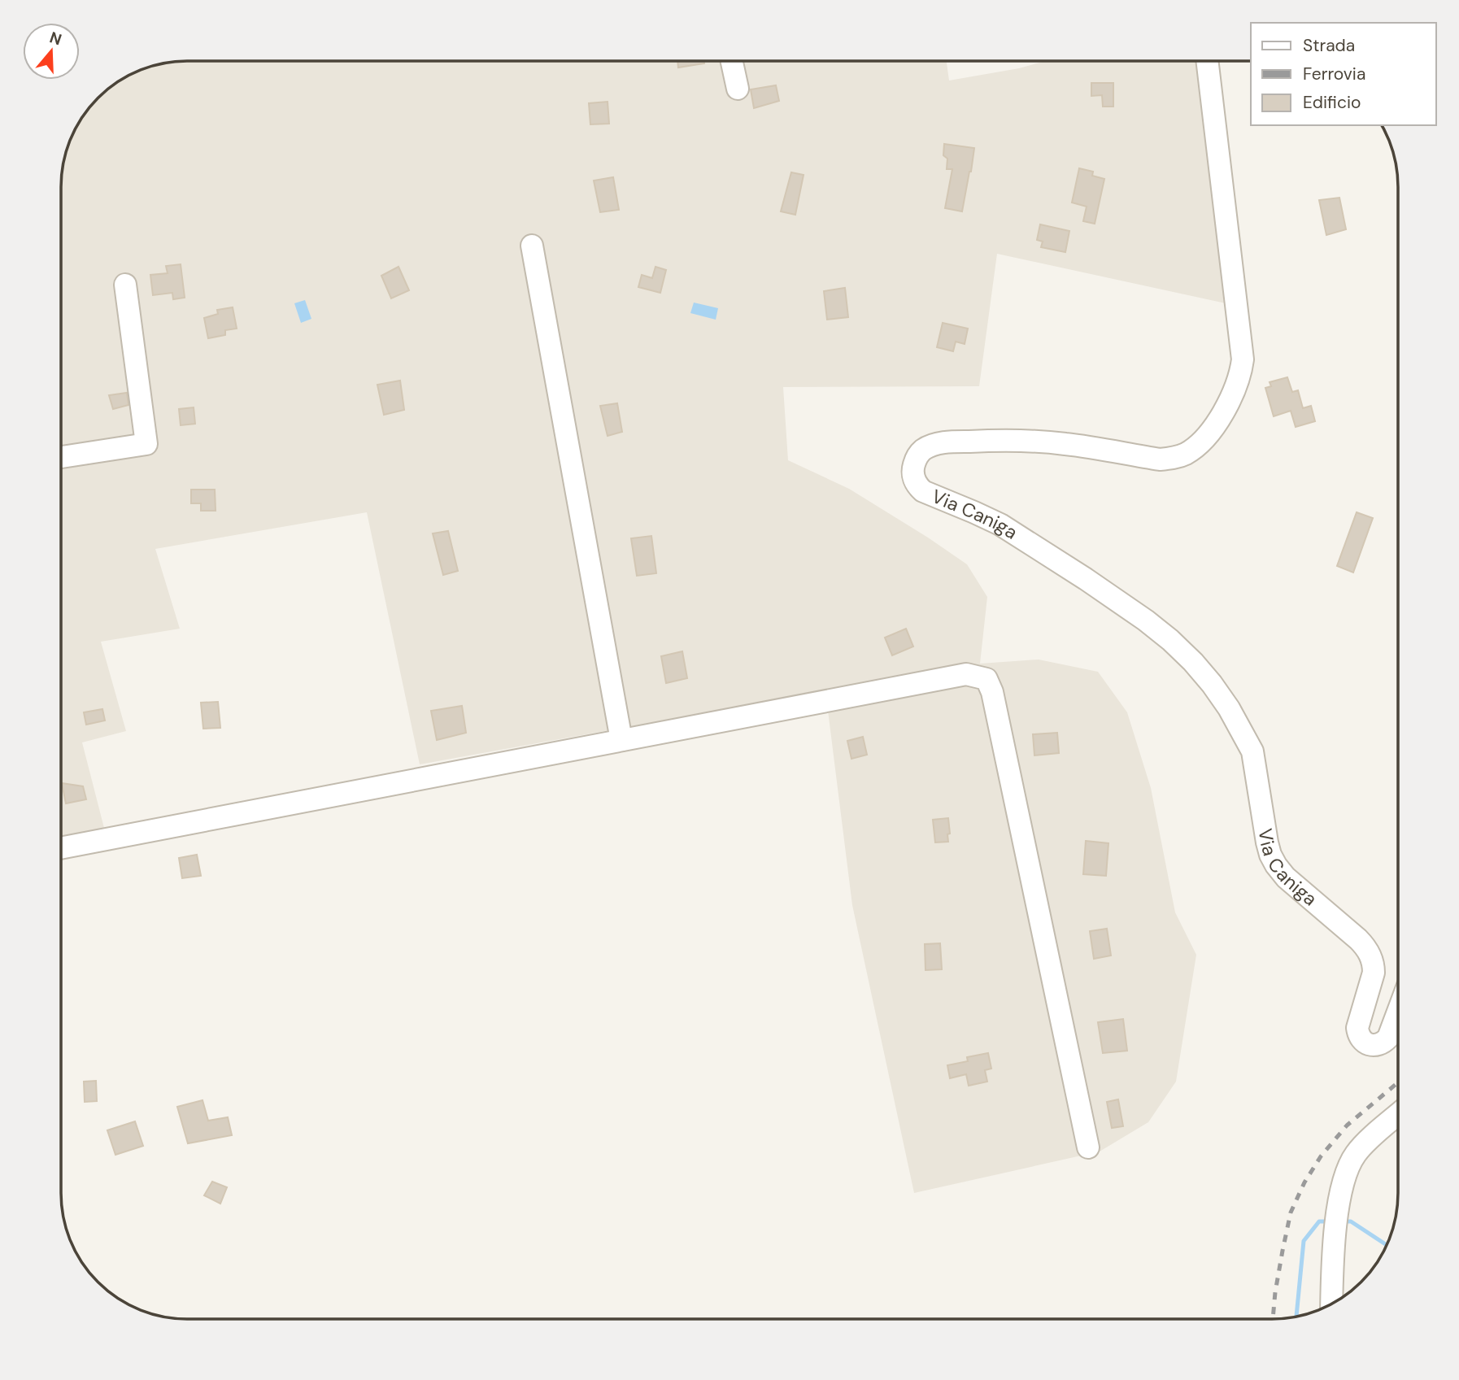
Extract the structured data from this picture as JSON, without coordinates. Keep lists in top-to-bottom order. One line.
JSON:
{"streets":{"street":["Via Caniga"]},"legend":["Strada","Ferrovia","Edificio"],"north":"top"}
